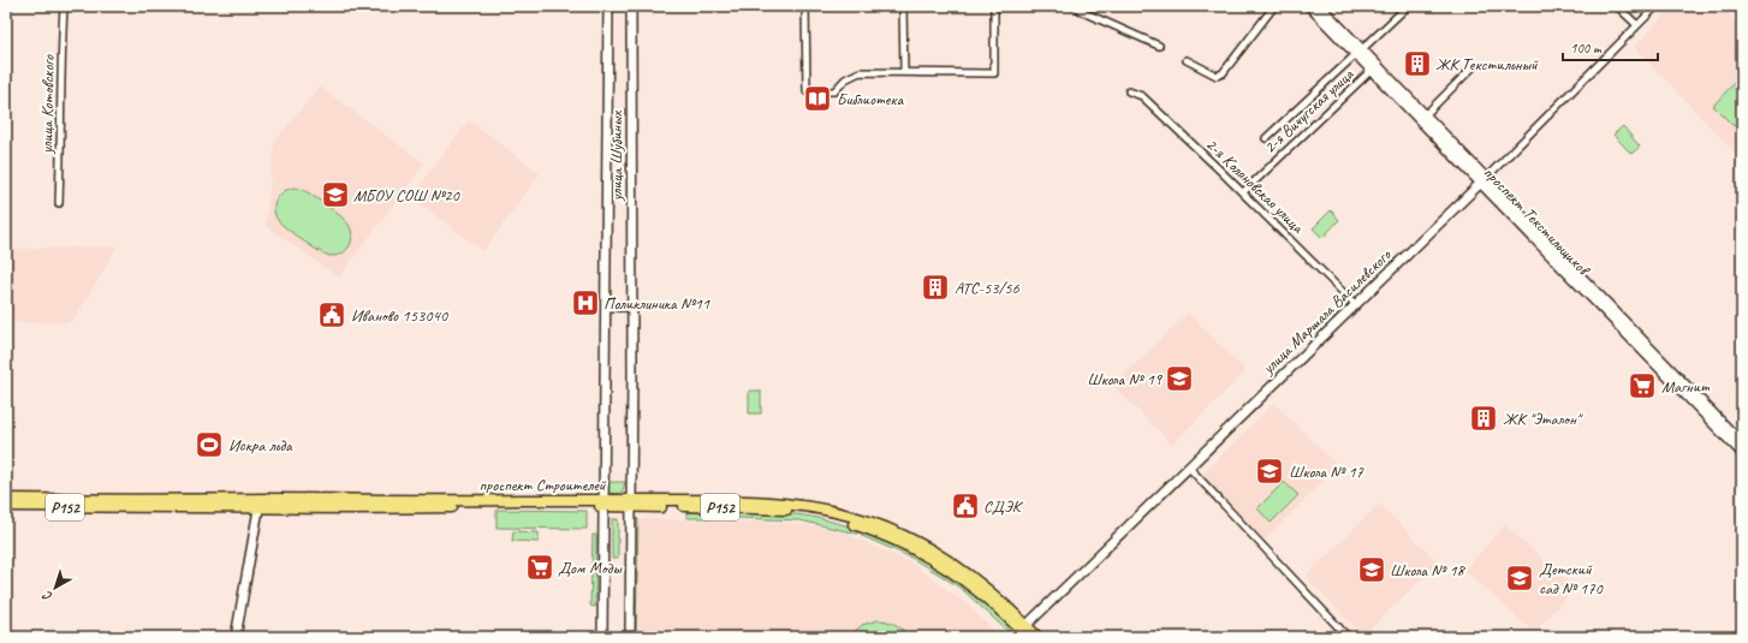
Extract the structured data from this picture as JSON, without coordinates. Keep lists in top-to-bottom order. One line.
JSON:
{"streets":{"main road":["улица Шубиных","проспект Текстильщиков","улица Маршала Василевского","проспект Строителей","Р152"],"street":["улица Котовского","2-я Вичугская улица","2-я Коляновская улица"]},"crossings":[["2-я Вичугская улица","2-я Коляновская улица"],["2-я Вичугская улица","проспект Текстильщиков"],["улица Шубиных","проспект Строителей"],["2-я Коляновская улица","улица Маршала Василевского"],["проспект Текстильщиков","улица Маршала Василевского"],["улица Маршала Василевского","проспект Строителей"]],"places":{"building":["ЖК Текстильный","АТС-53/56","ЖК \"Эталон\""],"library":["Библиотека"],"school or university":["МБОУ СОШ №20","Школа № 19","Школа № 17","Школа № 18","Детский сад № 170"],"hospital":["Поликлиника №11"],"public building":["Иваново 153040","СДЭК"],"supermarket":["Магнит","Дом Моды"],"sports":["Искра льда"]},"scale_bar":"100 m","north":"bottom left"}
